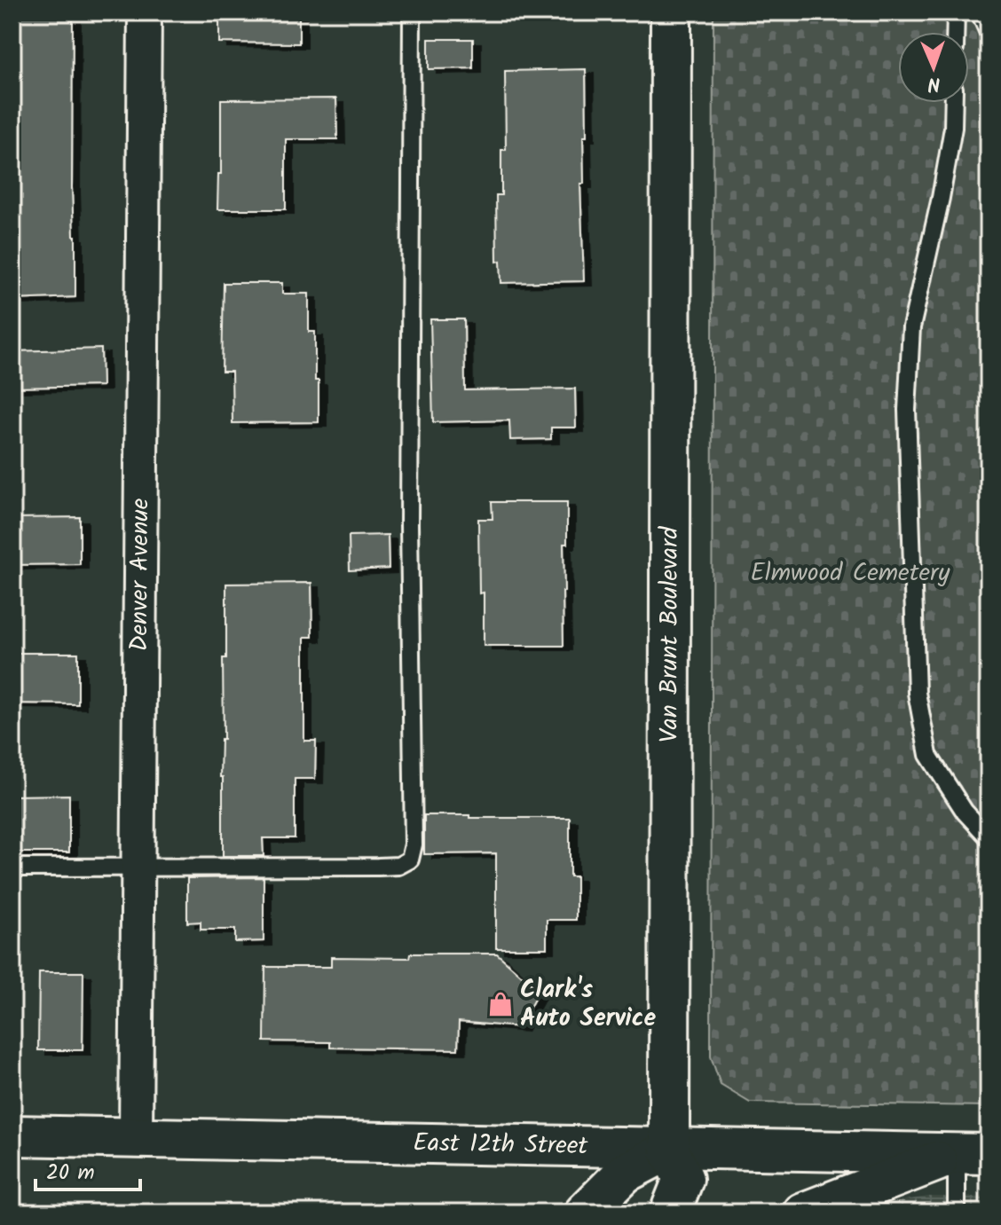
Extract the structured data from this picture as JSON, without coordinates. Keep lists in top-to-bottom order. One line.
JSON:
{"streets":{"street":["Denver Avenue","Van Brunt Boulevard","East 12th Street"]},"crossings":[["Denver Avenue","East 12th Street"],["Van Brunt Boulevard","East 12th Street"]],"parks":["Elmwood Cemetery"],"places":{"shop":["Clark's Auto Service"]},"scale_bar":"20 m","north":"bottom"}
